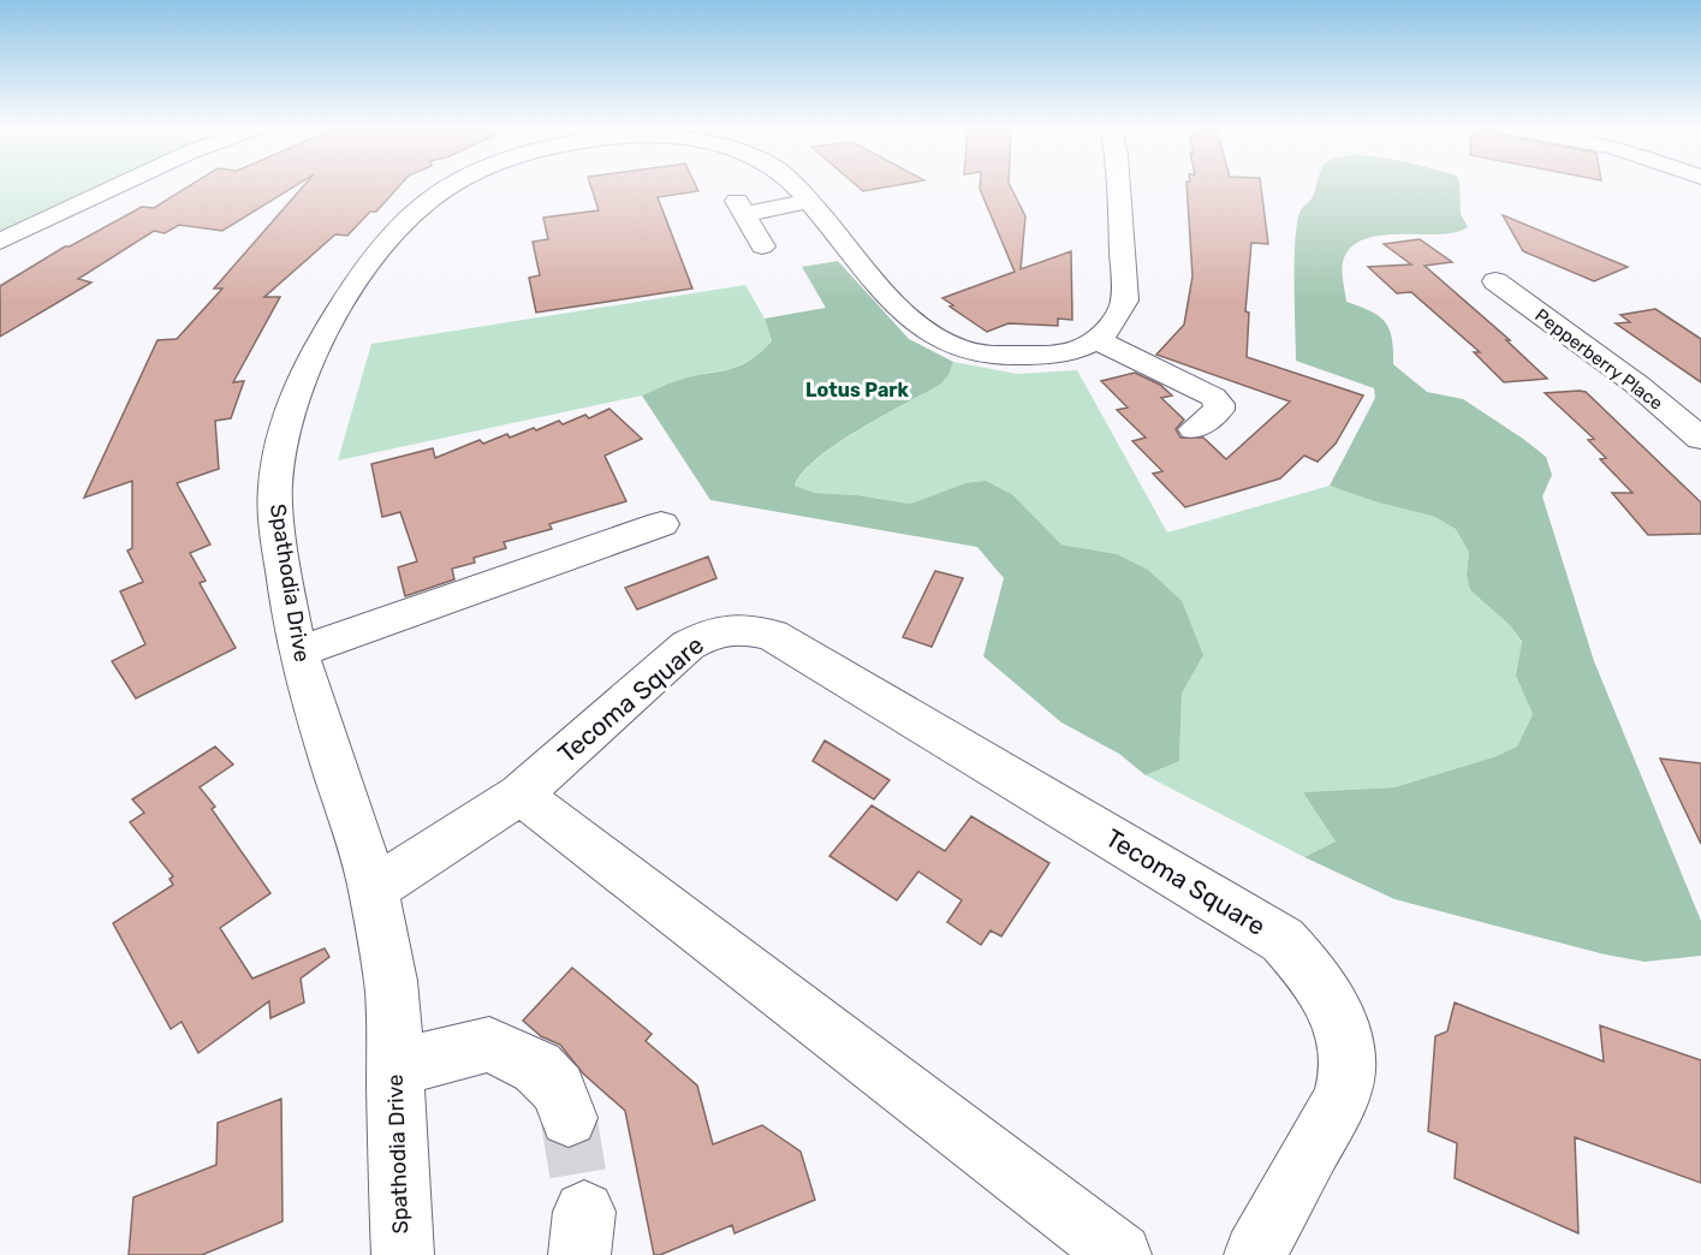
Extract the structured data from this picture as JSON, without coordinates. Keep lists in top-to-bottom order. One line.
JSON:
{"streets":{"street":["Pepperberry Place","Spathodia Drive","Tecoma Square"]},"crossings":[["Spathodia Drive","Tecoma Square"]],"districts":["Lotus Park"]}
